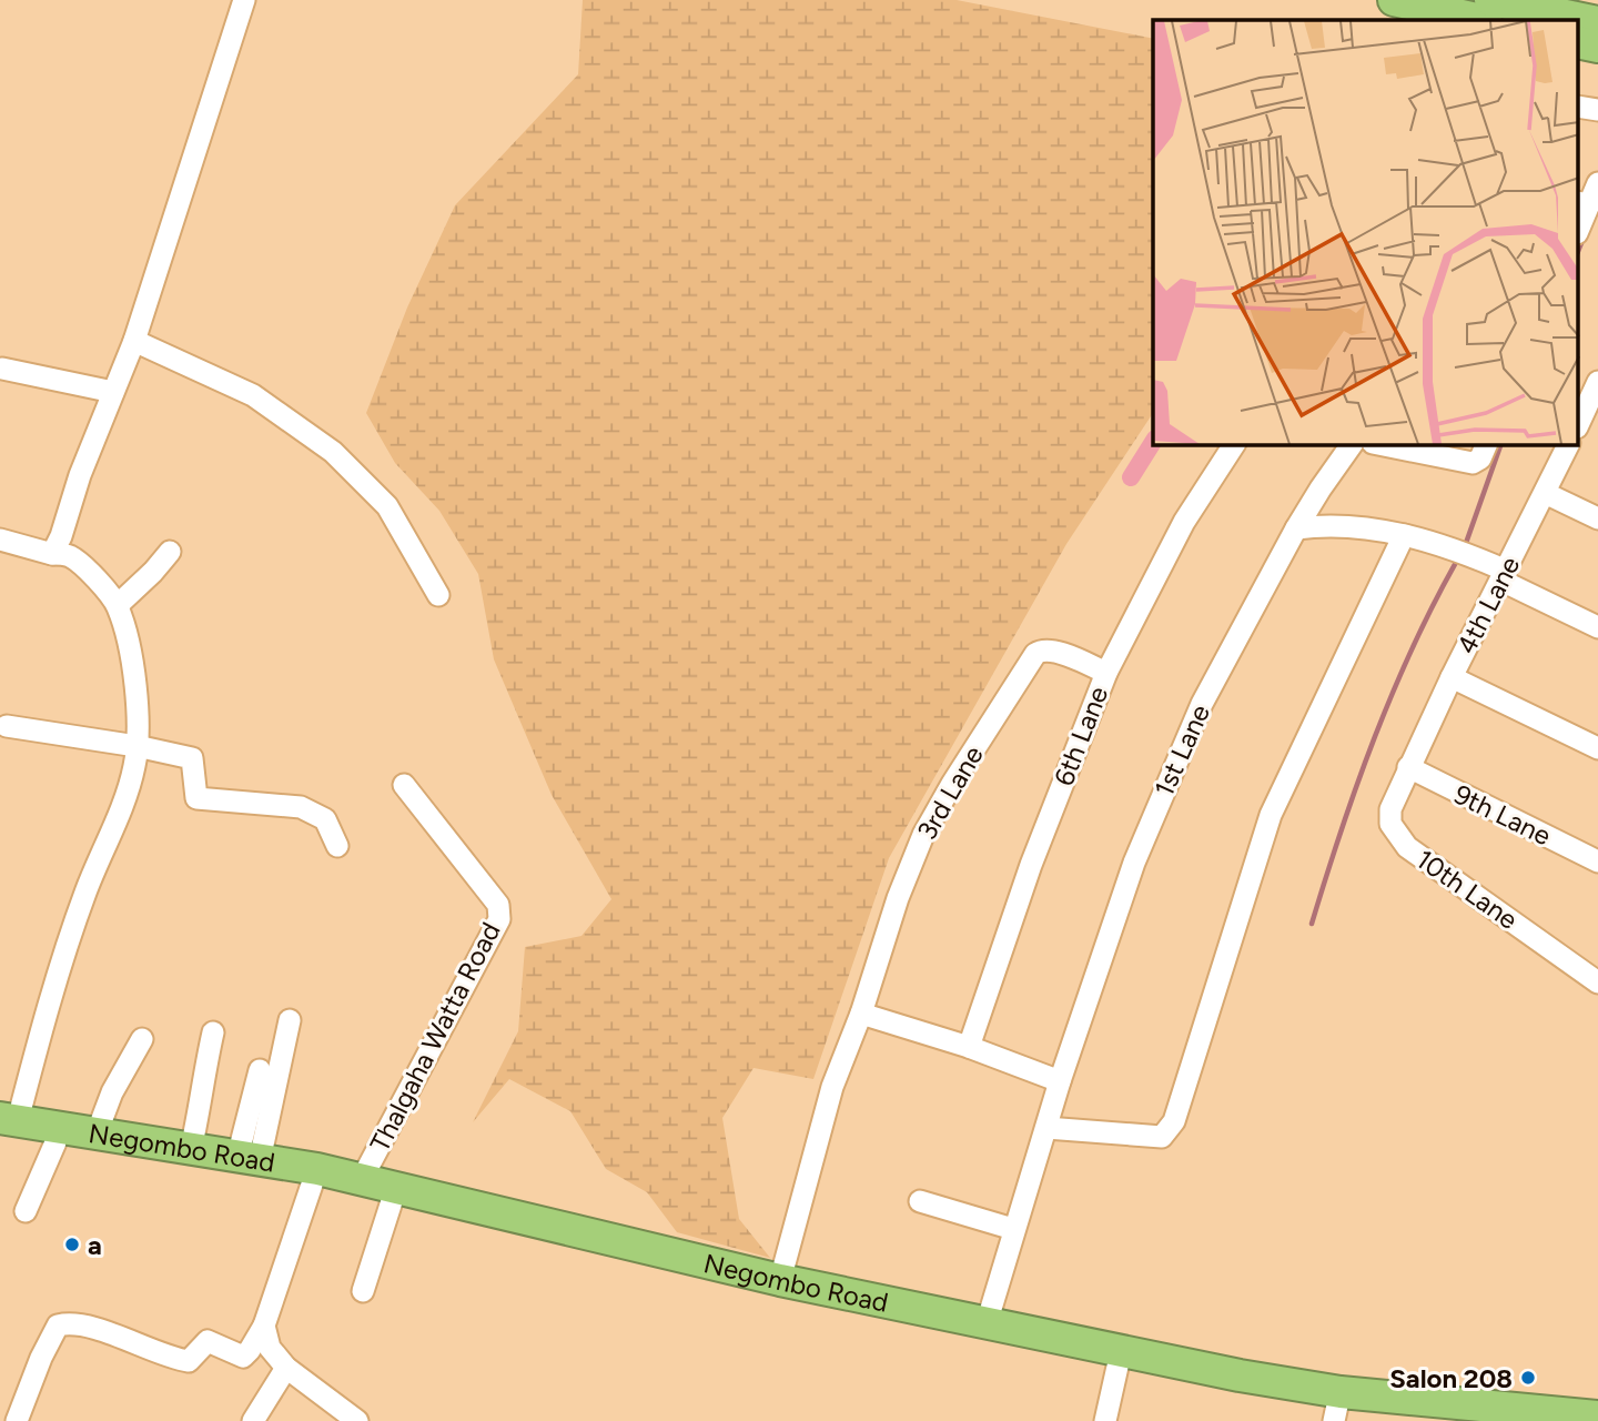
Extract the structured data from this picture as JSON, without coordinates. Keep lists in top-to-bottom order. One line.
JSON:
{"streets":{"highway":["Negombo Road"],"street":["4th Lane","6th Lane","1st Lane","3rd Lane","9th Lane","10th Lane","Thalgaha Watta Road"]},"crossings":[["4th Lane","9th Lane"],["4th Lane","10th Lane"],["6th Lane","3rd Lane"],["1st Lane","Negombo Road"],["3rd Lane","Negombo Road"],["9th Lane","10th Lane"],["Thalgaha Watta Road","Negombo Road"]],"places":["a","Salon 208"]}
